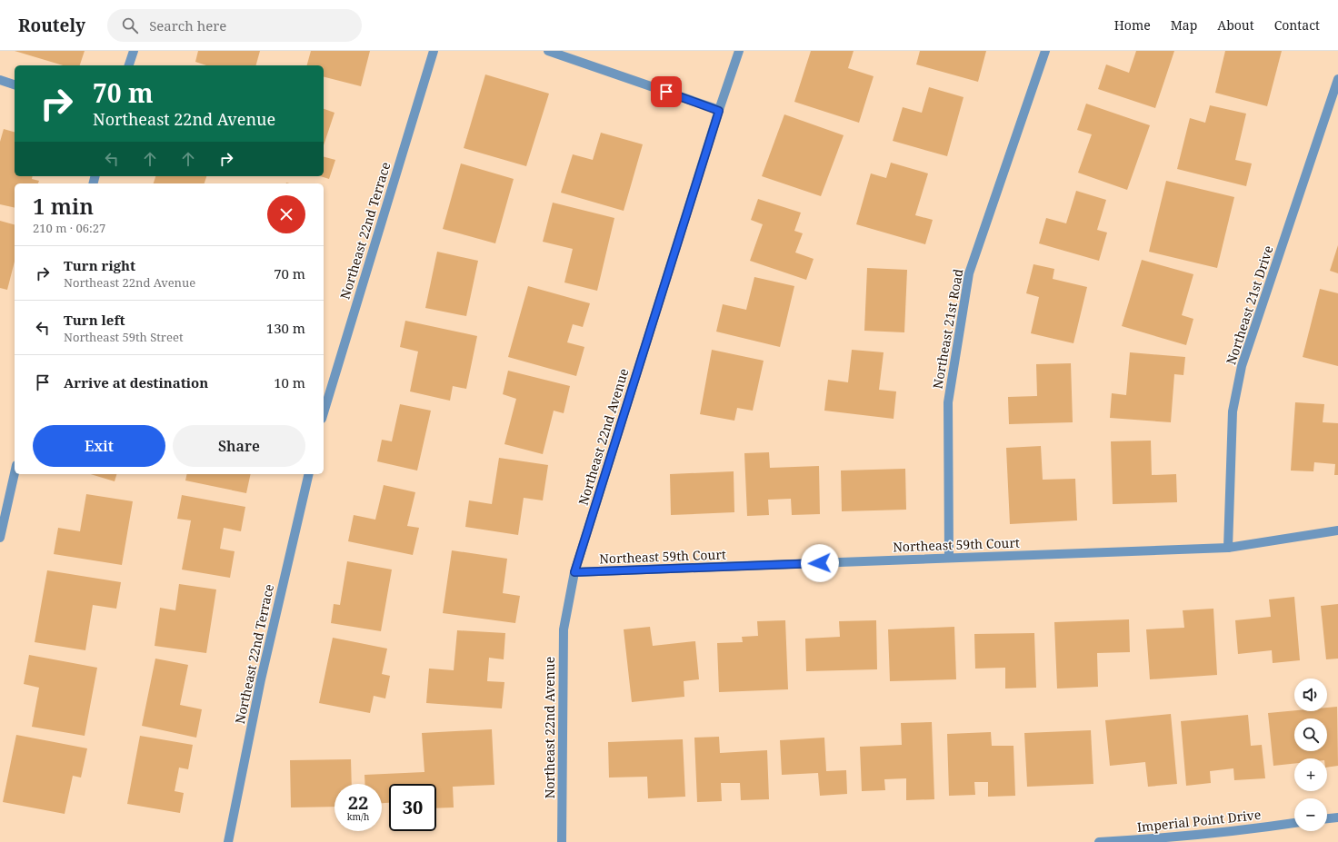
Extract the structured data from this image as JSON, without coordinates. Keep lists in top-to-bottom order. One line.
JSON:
{"streets":{"street":["Northeast 22nd Terrace","Northeast 21st Drive","Northeast 21st Road","Northeast 22nd Avenue","Northeast 59th Court","Imperial Point Drive"]},"crossings":[["Northeast 21st Drive","Northeast 59th Court"],["Northeast 21st Road","Northeast 59th Court"],["Northeast 22nd Avenue","Northeast 59th Court"]],"page":{"header":"Routely","search":"Search here","nav":["Home","Map","About","Contact"],"turn":["70 m","Northeast 22nd Avenue"],"heading":["1 min","210 m · 06:27"],"list":[{"name":"Turn right","note":"Northeast 22nd Avenue","value":"70 m"},{"name":"Turn left","note":"Northeast 59th Street","value":"130 m"},{"name":"Arrive at destination","value":"10 m"}],"buttons":["Exit","Share"],"map_buttons":["+","−"],"speed":"22 km/h","limit":"30"}}
